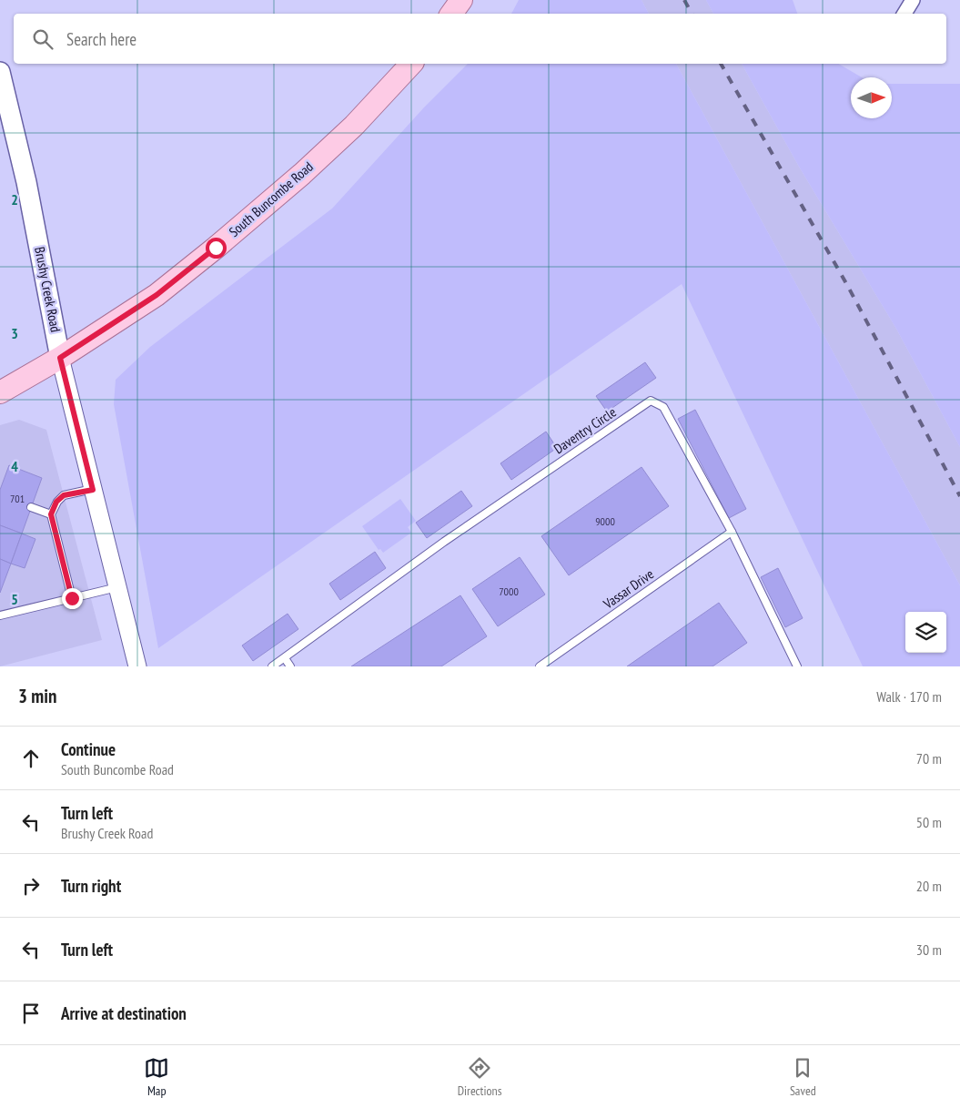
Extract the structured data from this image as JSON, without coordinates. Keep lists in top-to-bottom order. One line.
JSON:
{"streets":{"main road":["South Buncombe Road","Brushy Creek Road"],"lane":["Daventry Circle","Vassar Drive"]},"crossings":[["South Buncombe Road","Brushy Creek Road"],["Daventry Circle","Vassar Drive"]],"house_numbers":["701","9000","7000"],"north":"right","page":{"search":"Search here","heading":["3 min","Walk · 170 m"],"list":[["Continue","South Buncombe Road","70 m"],["Turn left","Brushy Creek Road","50 m"],["Turn right","20 m"],["Turn left","30 m"],"Arrive at destination"],"nav":["Map","Directions","Saved"]},"grid":{"rows":["2","3","4","5"]}}
